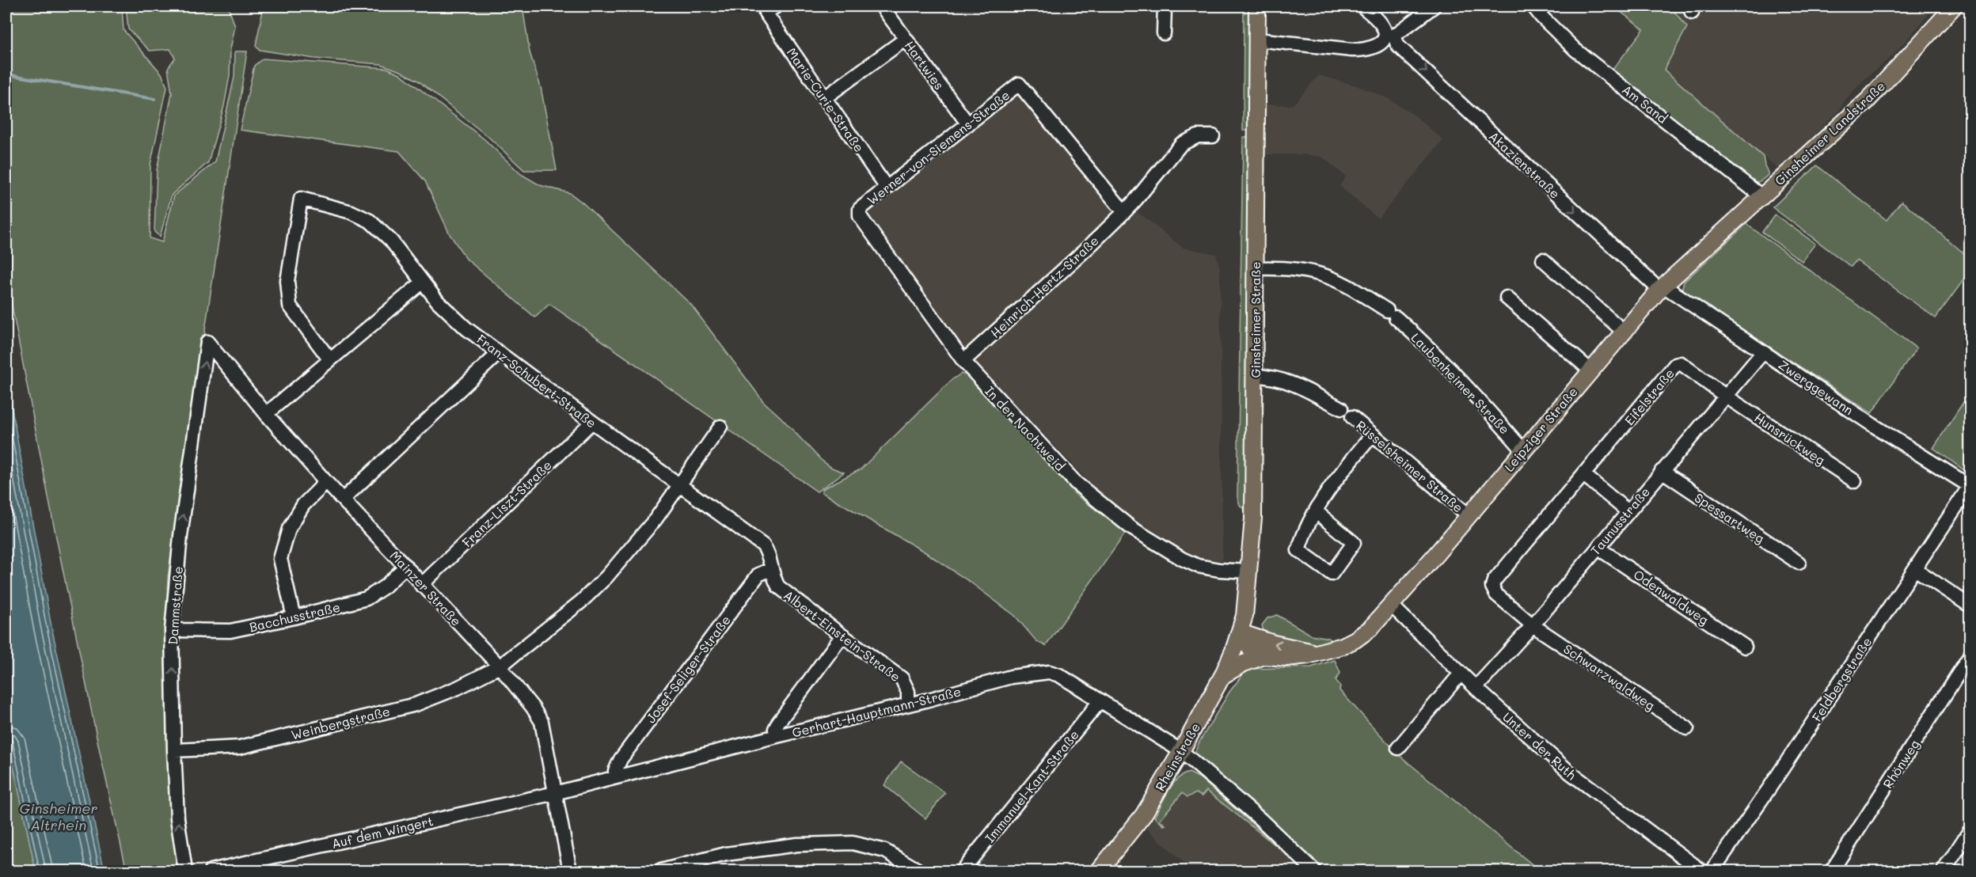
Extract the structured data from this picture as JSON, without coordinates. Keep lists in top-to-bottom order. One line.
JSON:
{"streets":{"main road":["Ginsheimer Landstraße","Ginsheimer Straße","Leipziger Straße","Rheinstraße"],"street":["Hartwies","Marie-Curie-Straße","Am Sand","Werner-von-Siemens-Straße","Akazienstraße","Heinrich-Hertz-Straße","Franz-Schubert-Straße","Laubenheimer Straße","Zwerggewann","Eifelstraße","In der Nachtweid","Hunsrückweg","Rüsselsheimer Straße","Franz-Liszt-Straße","Spessartweg","Taunusstraße","Mainzer Straße","Odenwaldweg","Dammstraße","Bacchusstraße","Albert-Einstein-Straße","Josef-Seliger-Straße","Schwarzwaldweg","Feldbergstraße","Gerhart-Hauptmann-Straße","Weinbergstraße","Unter der Ruth","Rhönweg","Immanuel-Kant-Straße","Auf dem Wingert"]},"crossings":[["Hartwies","Werner-von-Siemens-Straße"],["Marie-Curie-Straße","Werner-von-Siemens-Straße"],["Am Sand","Ginsheimer Landstraße"],["Am Sand","Leipziger Straße"],["Ginsheimer Landstraße","Leipziger Straße"],["Werner-von-Siemens-Straße","Heinrich-Hertz-Straße"],["Werner-von-Siemens-Straße","In der Nachtweid"],["Akazienstraße","Zwerggewann"],["Akazienstraße","Leipziger Straße"],["Heinrich-Hertz-Straße","In der Nachtweid"],["Ginsheimer Straße","Laubenheimer Straße"],["Ginsheimer Straße","In der Nachtweid"],["Ginsheimer Straße","Leipziger Straße"],["Ginsheimer Straße","Rheinstraße"],["Franz-Schubert-Straße","Franz-Liszt-Straße"],["Franz-Schubert-Straße","Albert-Einstein-Straße"],["Franz-Schubert-Straße","Josef-Seliger-Straße"],["Franz-Schubert-Straße","Weinbergstraße"],["Laubenheimer Straße","Leipziger Straße"],["Zwerggewann","Leipziger Straße"],["Zwerggewann","Taunusstraße"],["Zwerggewann","Feldbergstraße"],["Eifelstraße","Hunsrückweg"],["Eifelstraße","Taunusstraße"],["Eifelstraße","Schwarzwaldweg"],["Leipziger Straße","Rüsselsheimer Straße"],["Leipziger Straße","Unter der Ruth"],["Leipziger Straße","Rheinstraße"],["Hunsrückweg","Taunusstraße"],["Franz-Liszt-Straße","Mainzer Straße"],["Spessartweg","Taunusstraße"],["Taunusstraße","Odenwaldweg"],["Taunusstraße","Schwarzwaldweg"],["Taunusstraße","Unter der Ruth"],["Mainzer Straße","Dammstraße"],["Mainzer Straße","Bacchusstraße"],["Mainzer Straße","Gerhart-Hauptmann-Straße"],["Mainzer Straße","Weinbergstraße"],["Mainzer Straße","Auf dem Wingert"],["Dammstraße","Bacchusstraße"],["Dammstraße","Weinbergstraße"],["Albert-Einstein-Straße","Josef-Seliger-Straße"],["Albert-Einstein-Straße","Gerhart-Hauptmann-Straße"],["Josef-Seliger-Straße","Gerhart-Hauptmann-Straße"],["Gerhart-Hauptmann-Straße","Rheinstraße"],["Gerhart-Hauptmann-Straße","Immanuel-Kant-Straße"],["Gerhart-Hauptmann-Straße","Auf dem Wingert"]],"one_way":["Dammstraße"],"water":["Ginsheimer Altrhein"]}
